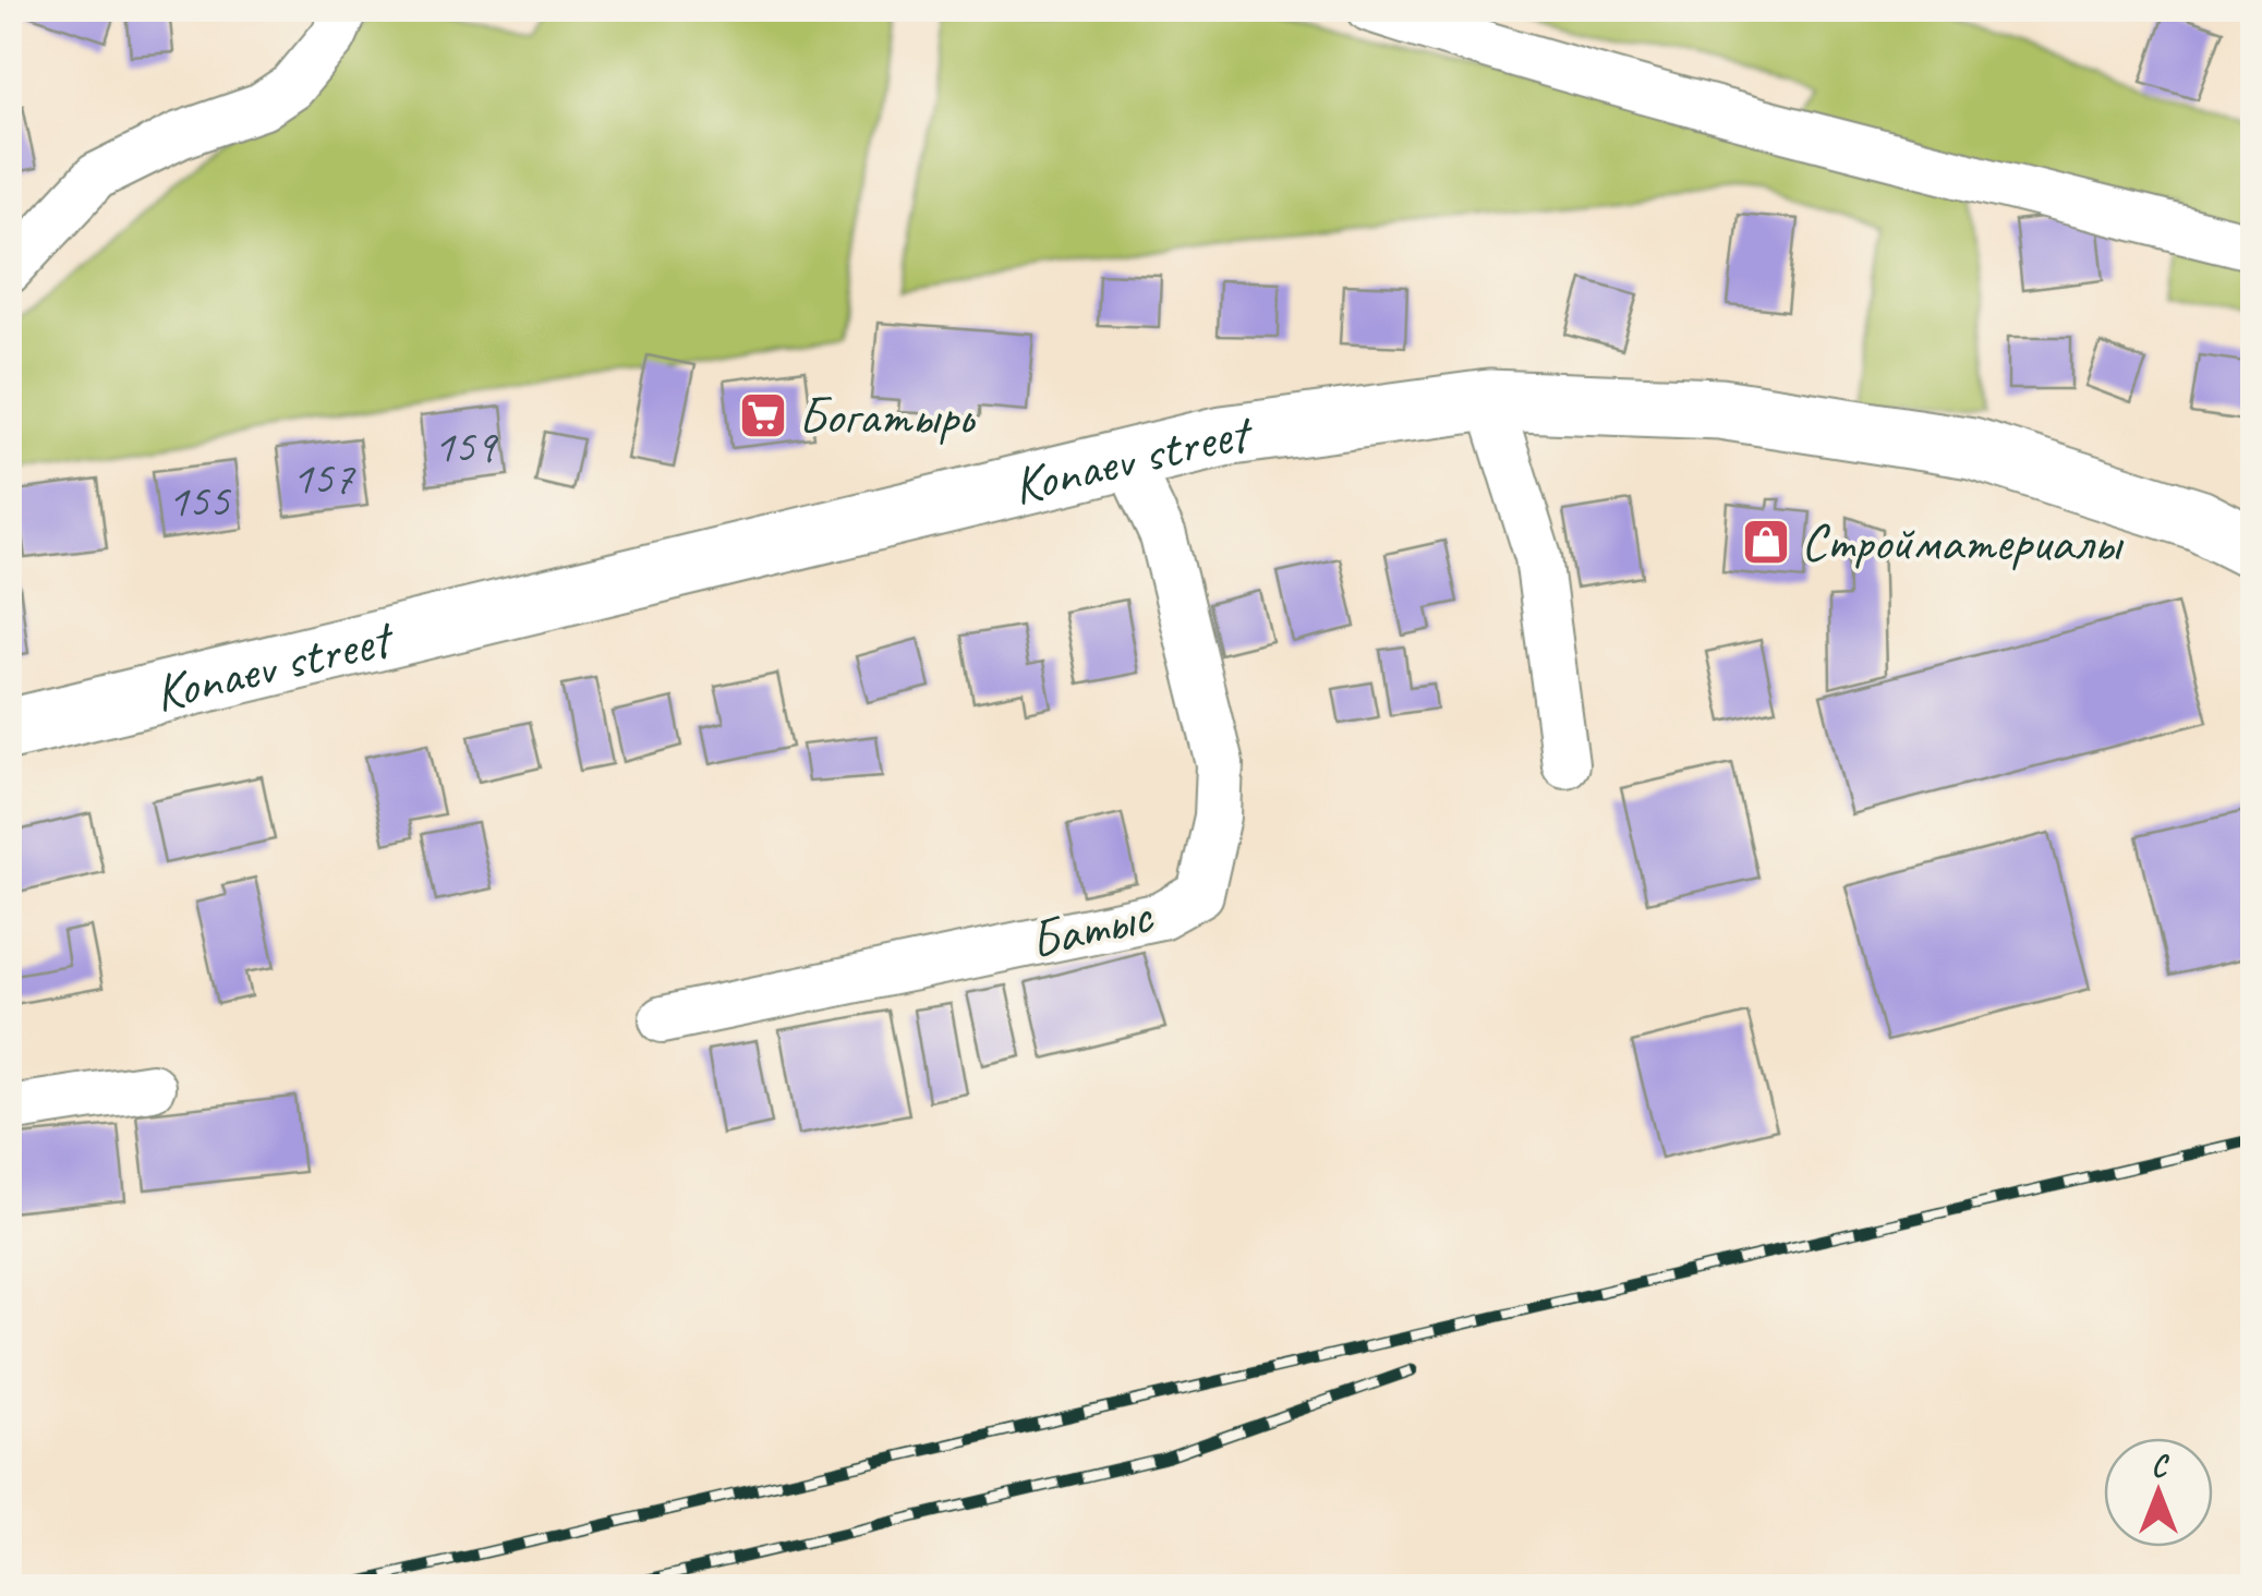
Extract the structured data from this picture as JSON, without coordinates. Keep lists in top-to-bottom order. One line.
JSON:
{"streets":{"main road":["Konaev street"],"street":["Батыс"]},"crossings":[["Konaev street","Батыс"]],"places":{"supermarket":["Богатырь"],"shop":["Стройматериалы"]},"house_numbers":["159","157","155"],"north":"top"}
